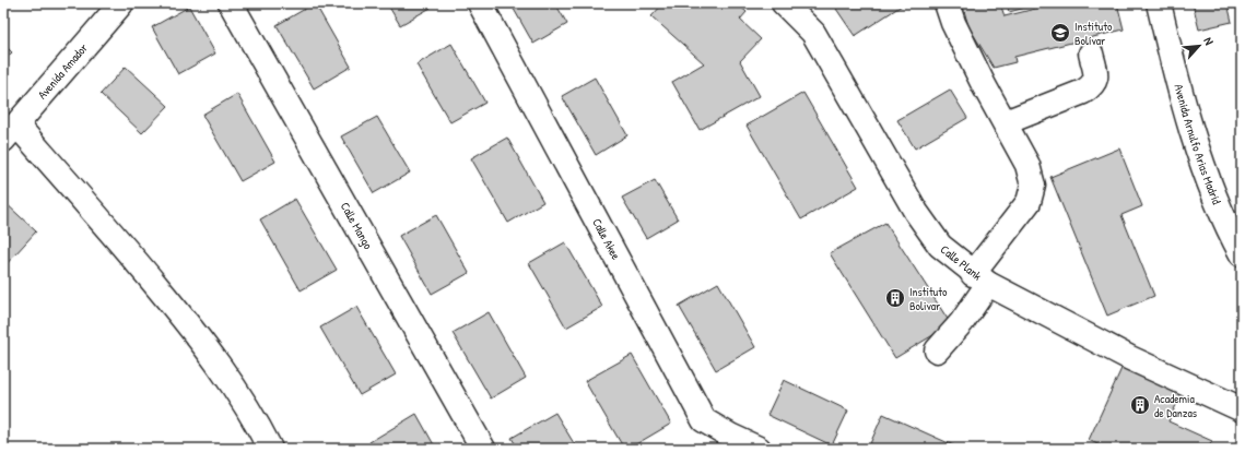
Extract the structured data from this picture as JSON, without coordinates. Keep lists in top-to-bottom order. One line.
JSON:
{"streets":{"main road":["Avenida Amador","Avenida Arnulfo Arias Madrid","Calle Mango","Calle Akee","Calle Plank"]},"places":{"school or university":["Instituto Bolívar"],"building":["Instituto Bolivar","Academia de Danzas"]},"north":"top right"}
